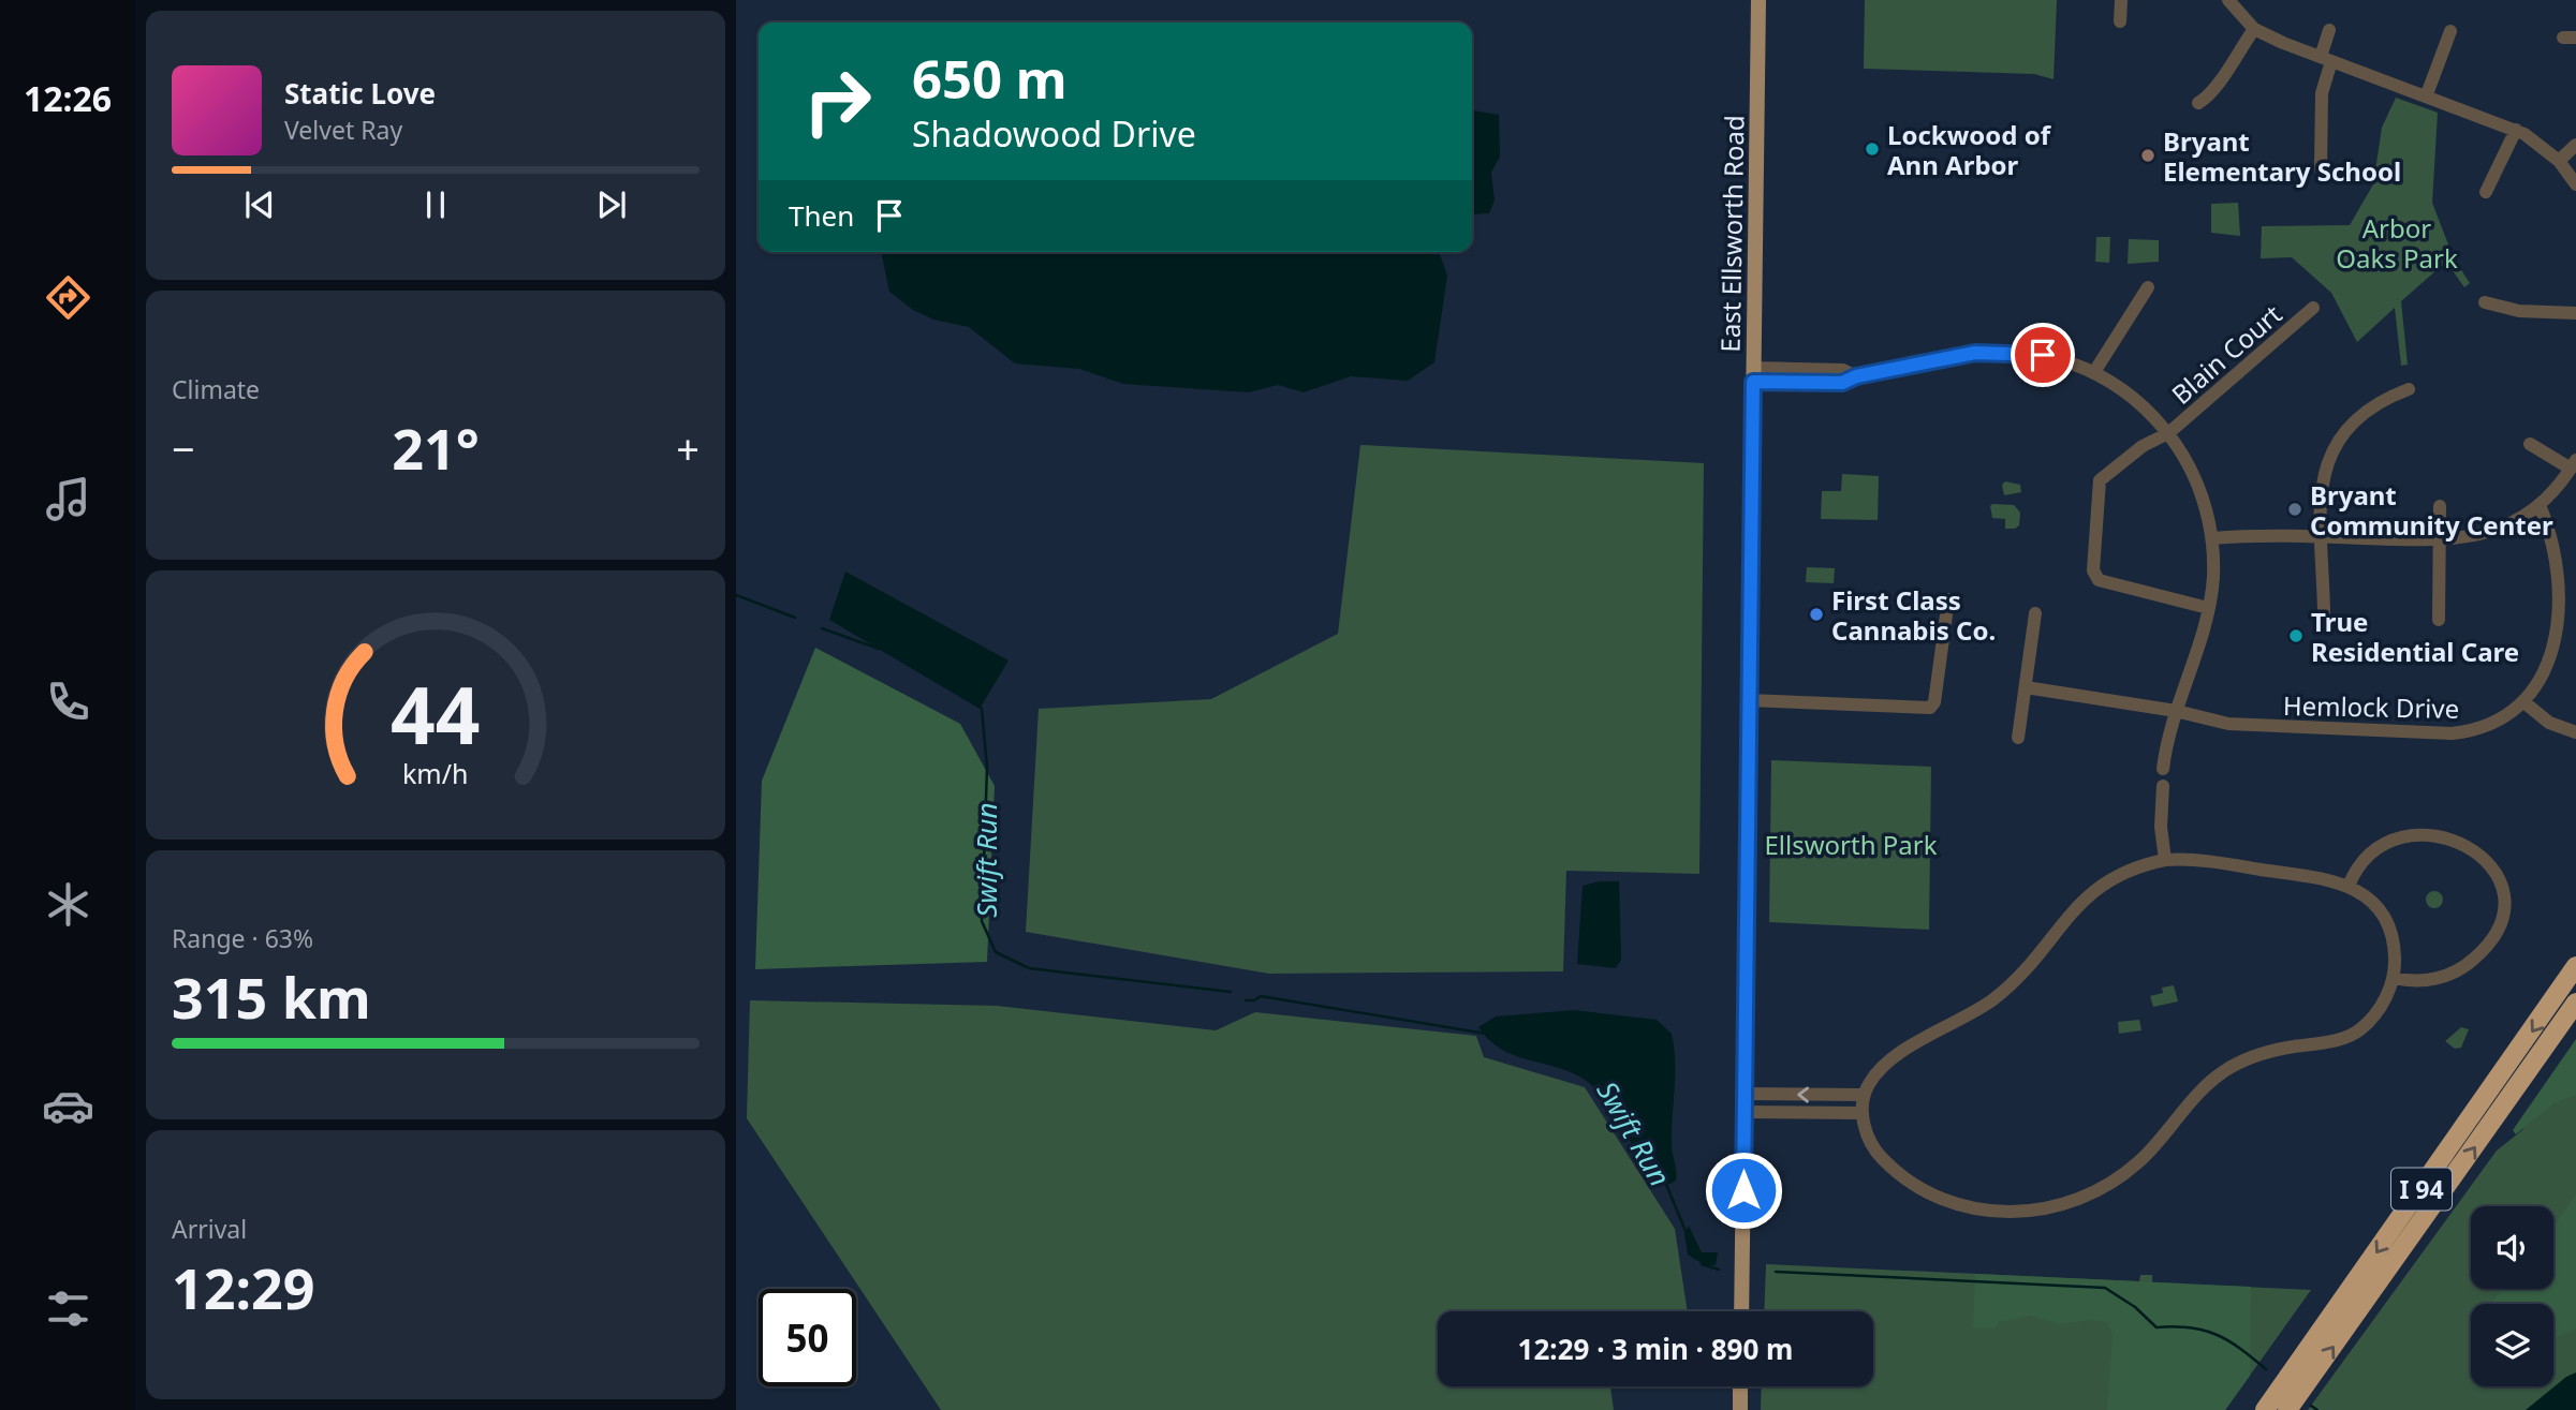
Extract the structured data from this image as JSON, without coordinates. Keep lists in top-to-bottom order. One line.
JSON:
{"streets":{"highway":["I 94"],"main road":["East Ellsworth Road"],"street":["Blain Court","Hemlock Drive"]},"water":["Swift Run"],"parks":["Arbor Oaks Park","Ellsworth Park"],"places":["Lockwood of Ann Arbor","Bryant Elementary School","Bryant Community Center","First Class Cannabis Co.","True Residential Care"],"page":{"tabs":"12:26","turn":["650 m","Shadowood Drive"],"song":["Static Love","Velvet Ray"],"then":"Then","tile":["Climate",["Range · 63%","315 km"],["Arrival","12:29"]],"heat":["−","21°","+"],"limit":"50","trip":"12:29 · 3 min · 890 m","gauge":["44","km/h"]}}
